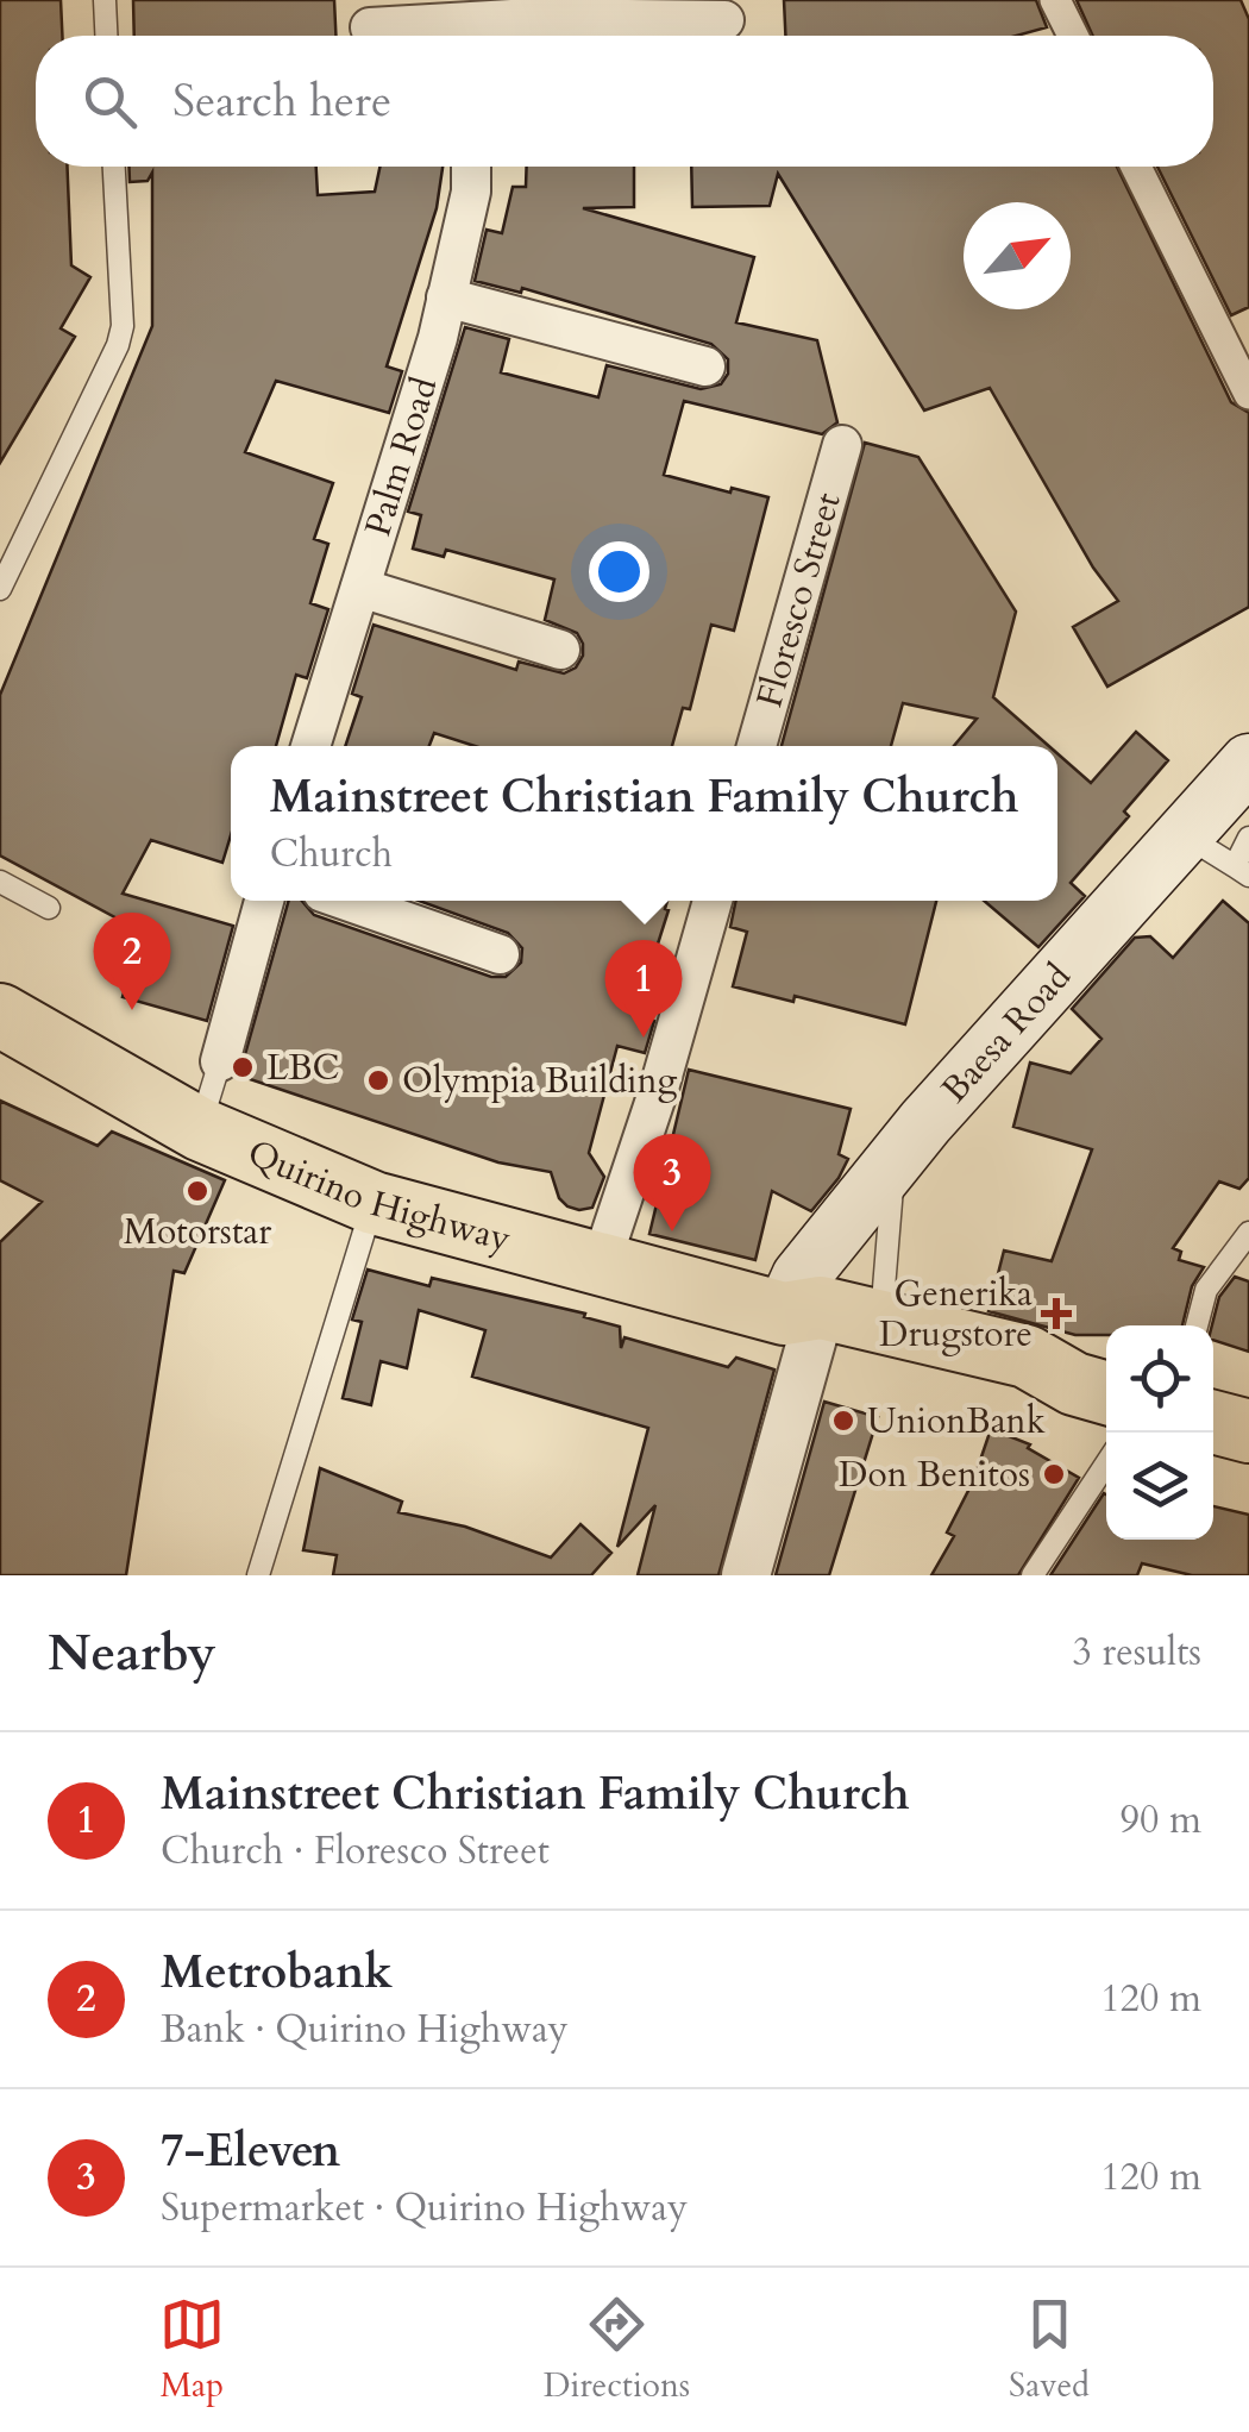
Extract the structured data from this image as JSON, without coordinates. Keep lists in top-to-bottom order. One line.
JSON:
{"streets":{"main road":["Baesa Road","Quirino Highway"],"street":["Palm Road","Floresco Street"]},"crossings":[["Baesa Road","Quirino Highway"]],"places":{"other":["LBC","Olympia Building","Motorstar","UnionBank","Don Benitos"],"health":["Generika Drugstore"]},"north":"top right","page":{"search":"Search here","popup":["Mainstreet Christian Family Church","Church"],"pins":["2","1","3"],"heading":["Nearby","3 results"],"list":[{"mark":"1","name":"Mainstreet Christian Family Church","note":"Church · Floresco Street","value":"90 m"},{"mark":"2","name":"Metrobank","note":"Bank · Quirino Highway","value":"120 m"},{"mark":"3","name":"7-Eleven","note":"Supermarket · Quirino Highway","value":"120 m"}],"nav":["Map","Directions","Saved"]}}
